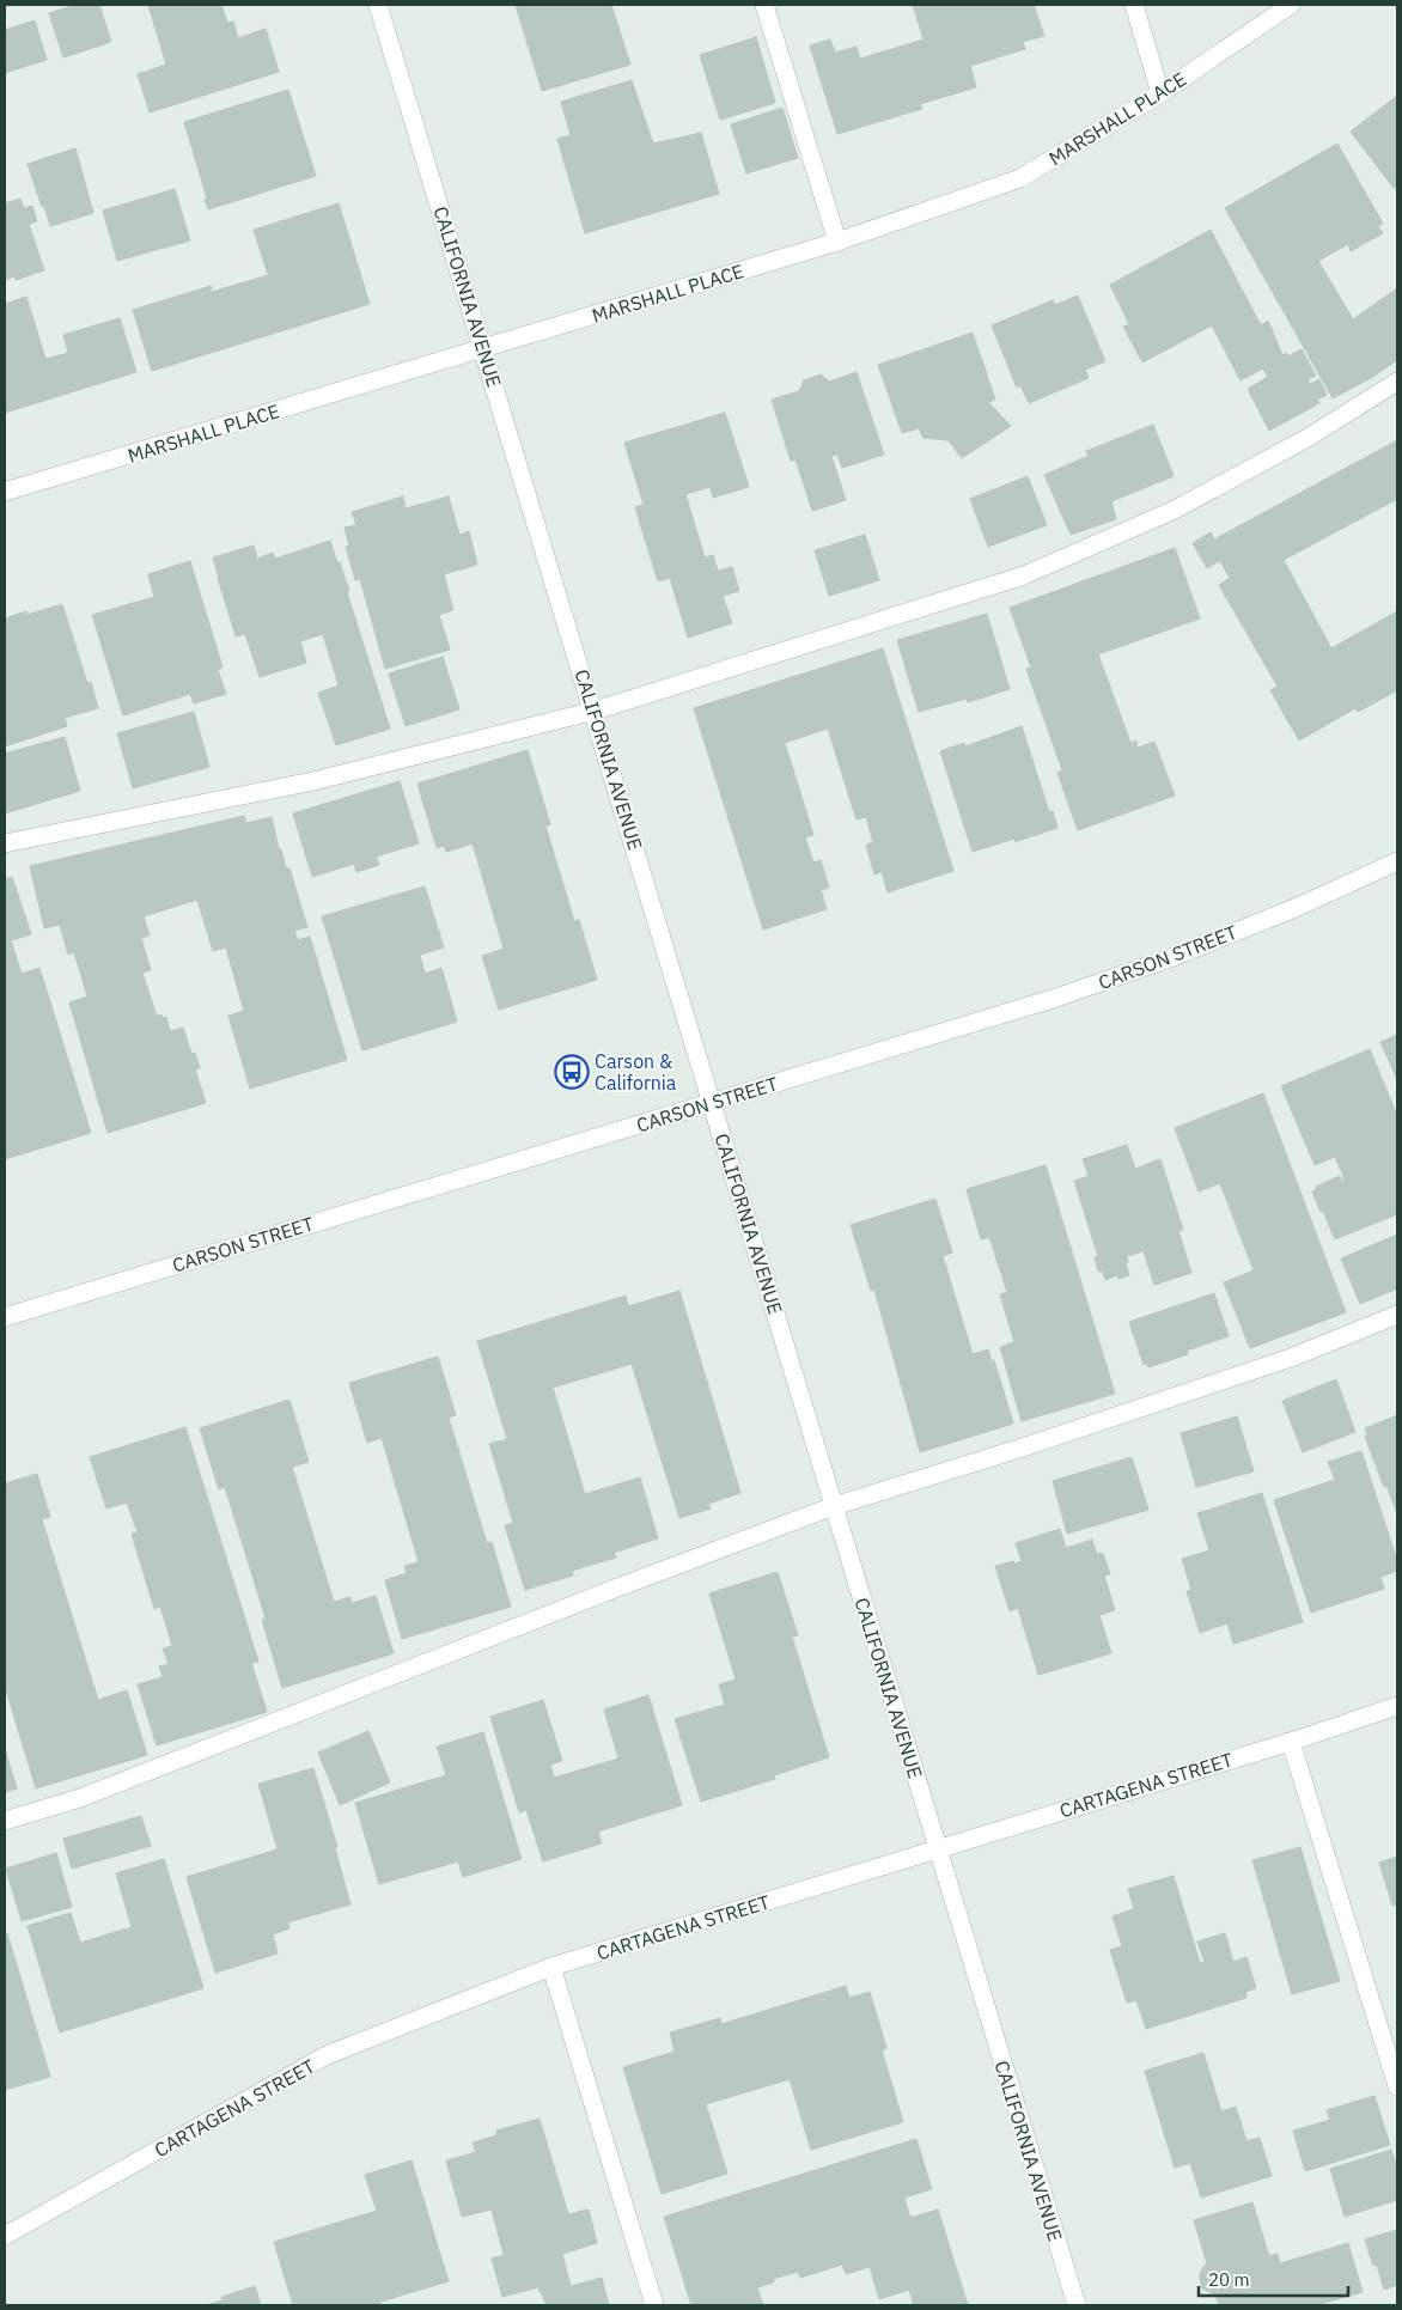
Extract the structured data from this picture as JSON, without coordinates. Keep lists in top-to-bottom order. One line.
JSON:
{"streets":{"street":["MARSHALL PLACE","CALIFORNIA AVENUE","CARSON STREET","CARTAGENA STREET"]},"crossings":[["MARSHALL PLACE","CALIFORNIA AVENUE"],["CALIFORNIA AVENUE","CARSON STREET"],["CALIFORNIA AVENUE","CARTAGENA STREET"]],"places":{"bus stop":["Carson & California"]},"scale_bar":"20 m"}
